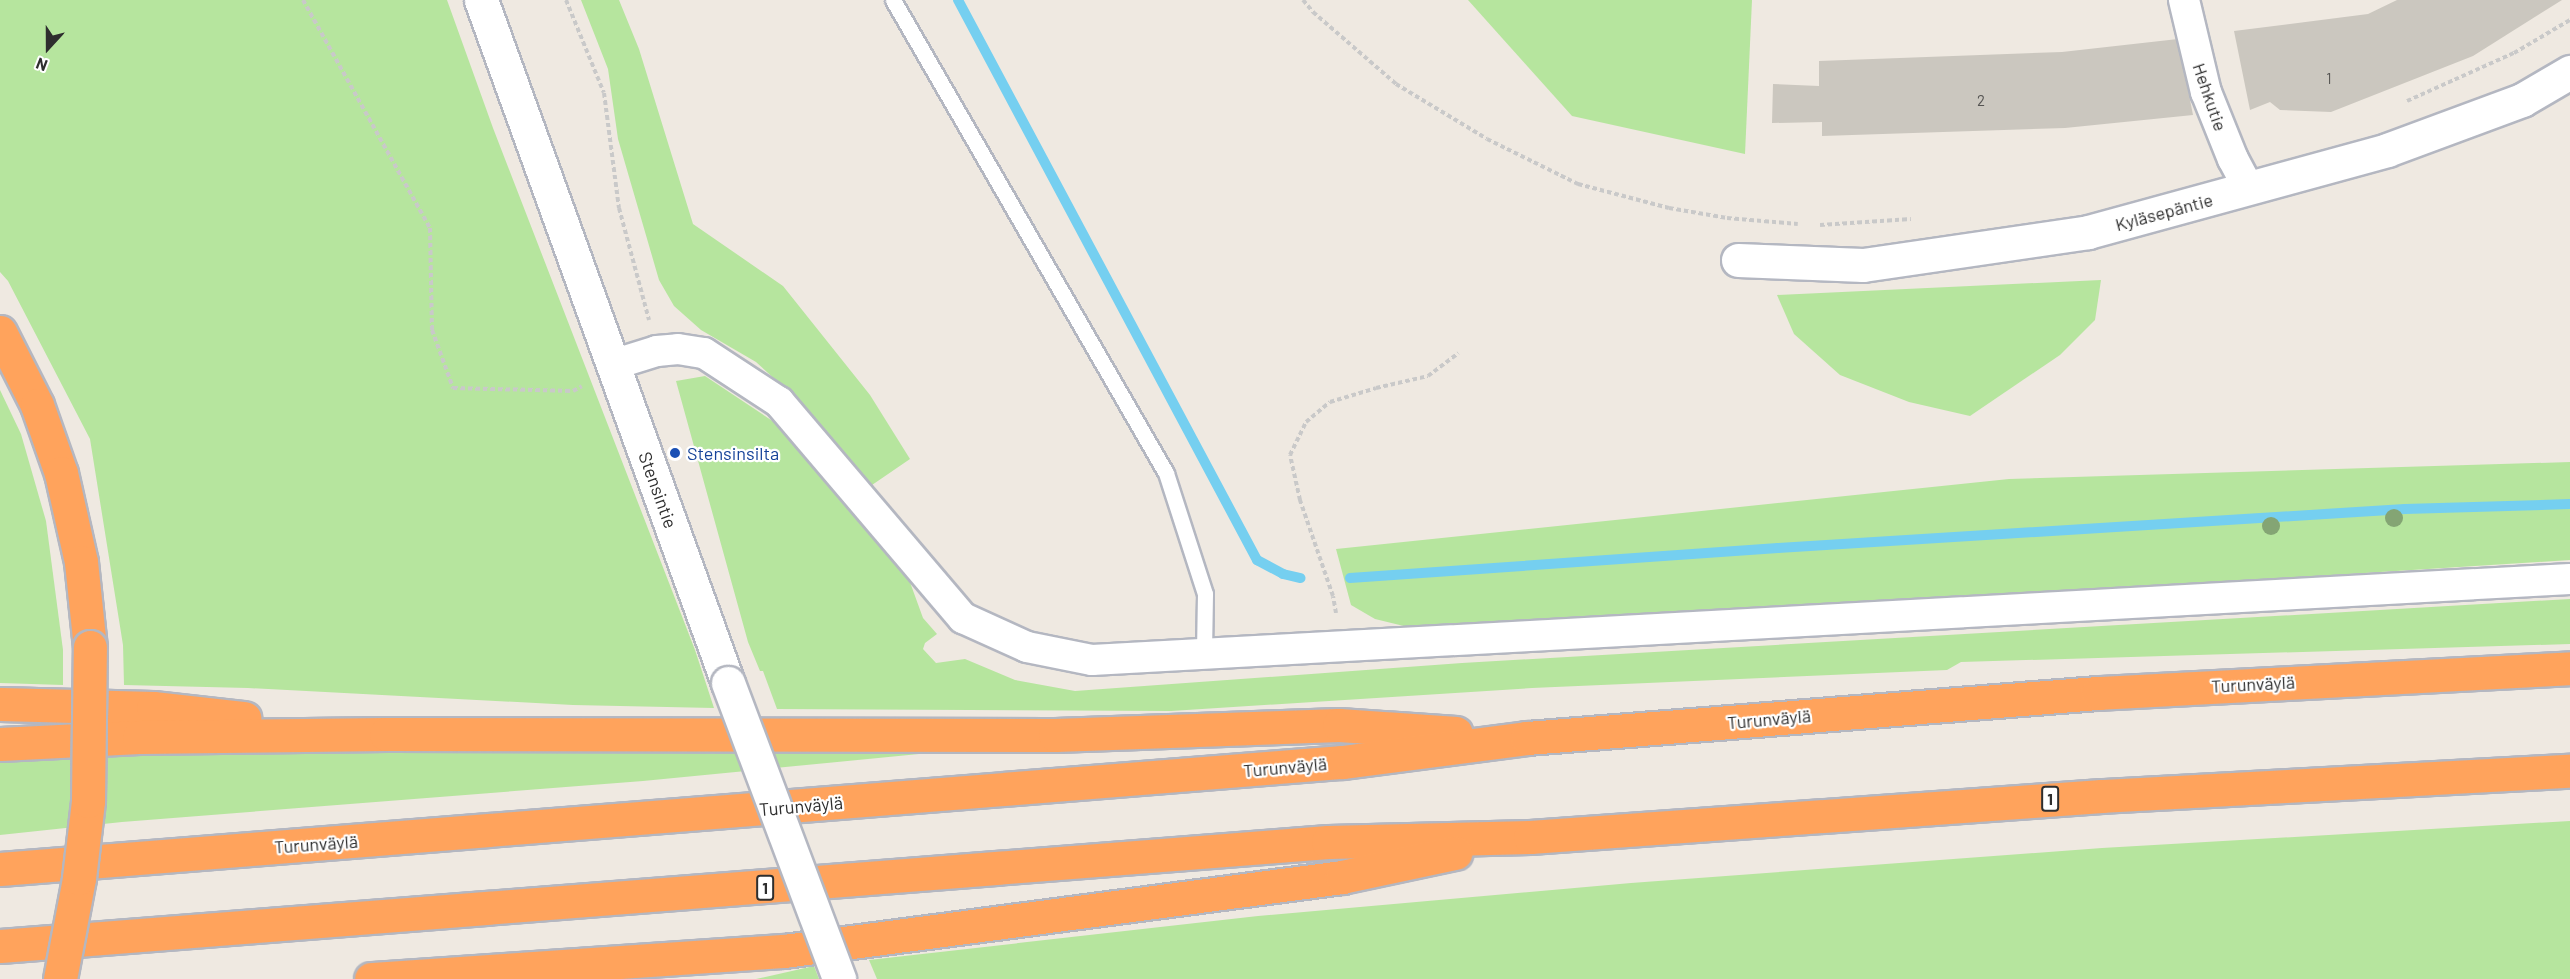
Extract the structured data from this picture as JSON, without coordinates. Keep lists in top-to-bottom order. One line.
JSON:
{"streets":{"highway":["Turunväylä","1"],"main road":["Kyläsepäntie","Stensintie"],"street":["Hehkutie"]},"crossings":[["Hehkutie","Kyläsepäntie"]],"places":["Stensinsilta"],"house_numbers":["1","2"],"north":"bottom"}
